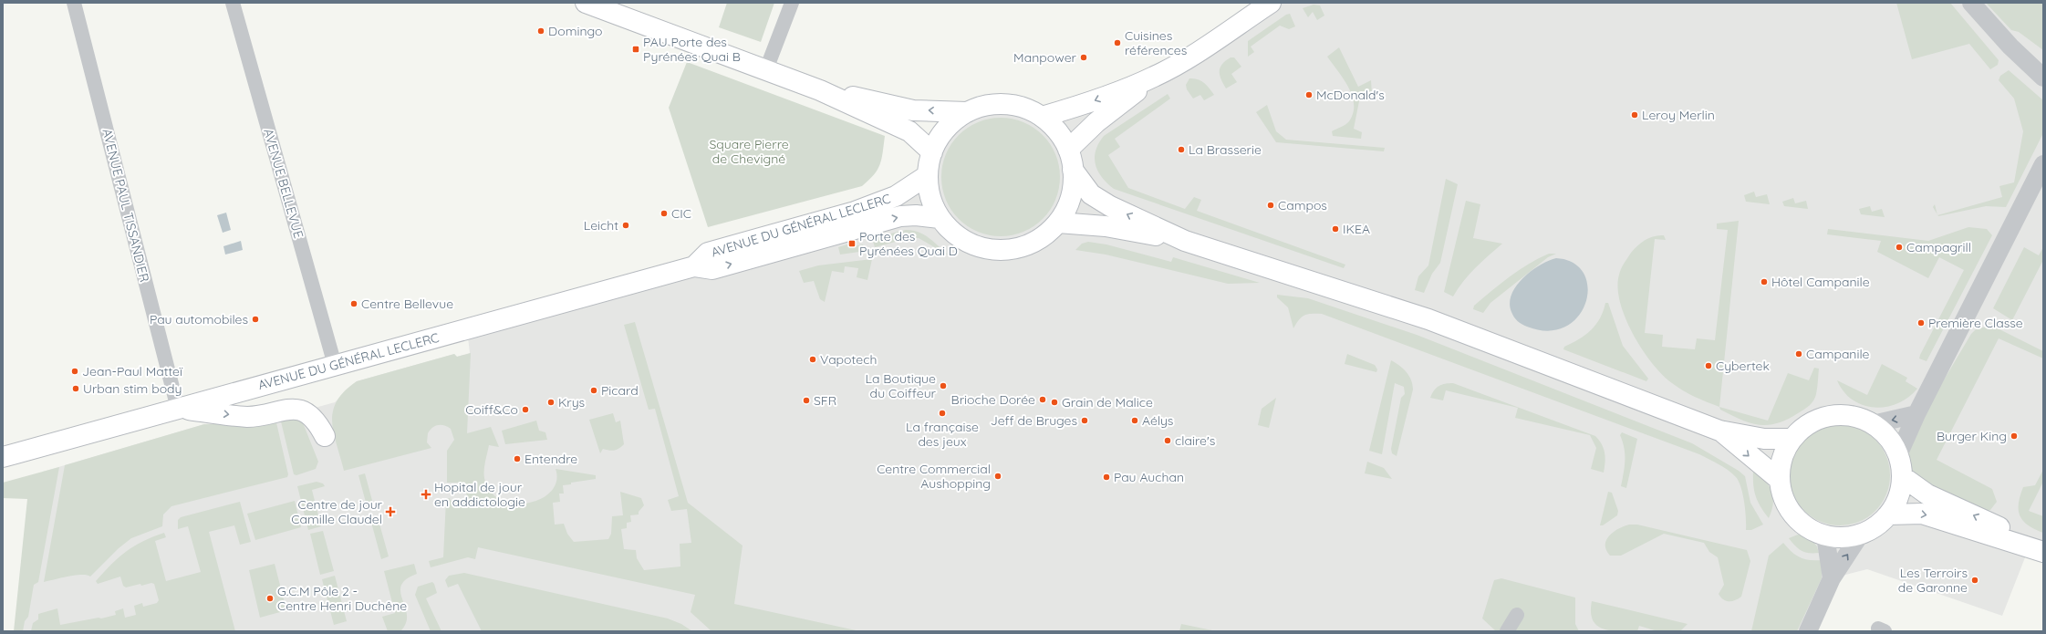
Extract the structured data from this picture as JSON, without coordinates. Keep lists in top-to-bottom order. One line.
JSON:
{"streets":{"main road":["AVENUE DU GÉNÉRAL LECLERC"],"street":["AVENUE BELLEVUE","AVENUE PAUL TISSANDIER"]},"crossings":[["AVENUE BELLEVUE","AVENUE DU GÉNÉRAL LECLERC"],["AVENUE PAUL TISSANDIER","AVENUE DU GÉNÉRAL LECLERC"]],"parks":["Square Pierre de Chevigné"],"places":{"other":["Domingo","Cuisines références","Manpower","McDonald's","Leroy Merlin","La Brasserie","Campos","CIC","Leicht","IKEA","Campagrill","Hôtel Campanile","Centre Bellevue","Pau automobiles","Première Classe","Campanile","Vapotech","Cybertek","Jean-Paul Matteï","La Boutique du Coiffeur","Urban stim body","Picard","Brioche Dorée","SFR","Krys","Grain de Malice","Coiff&Co","La française des jeux","Jeff de Bruges","Aélys","Burger King","claire's","Entendre","Centre Commercial Aushopping","Pau Auchan","Les Terroirs de Garonne","G.C.M Pôle 2 - Centre Henri Duchêne"],"transit":["PAU Porte des Pyrénées Quai B","Porte des Pyrénées Quai D"],"health":["Hopital de jour en addictologie","Centre de jour Camille Claudel"]}}
